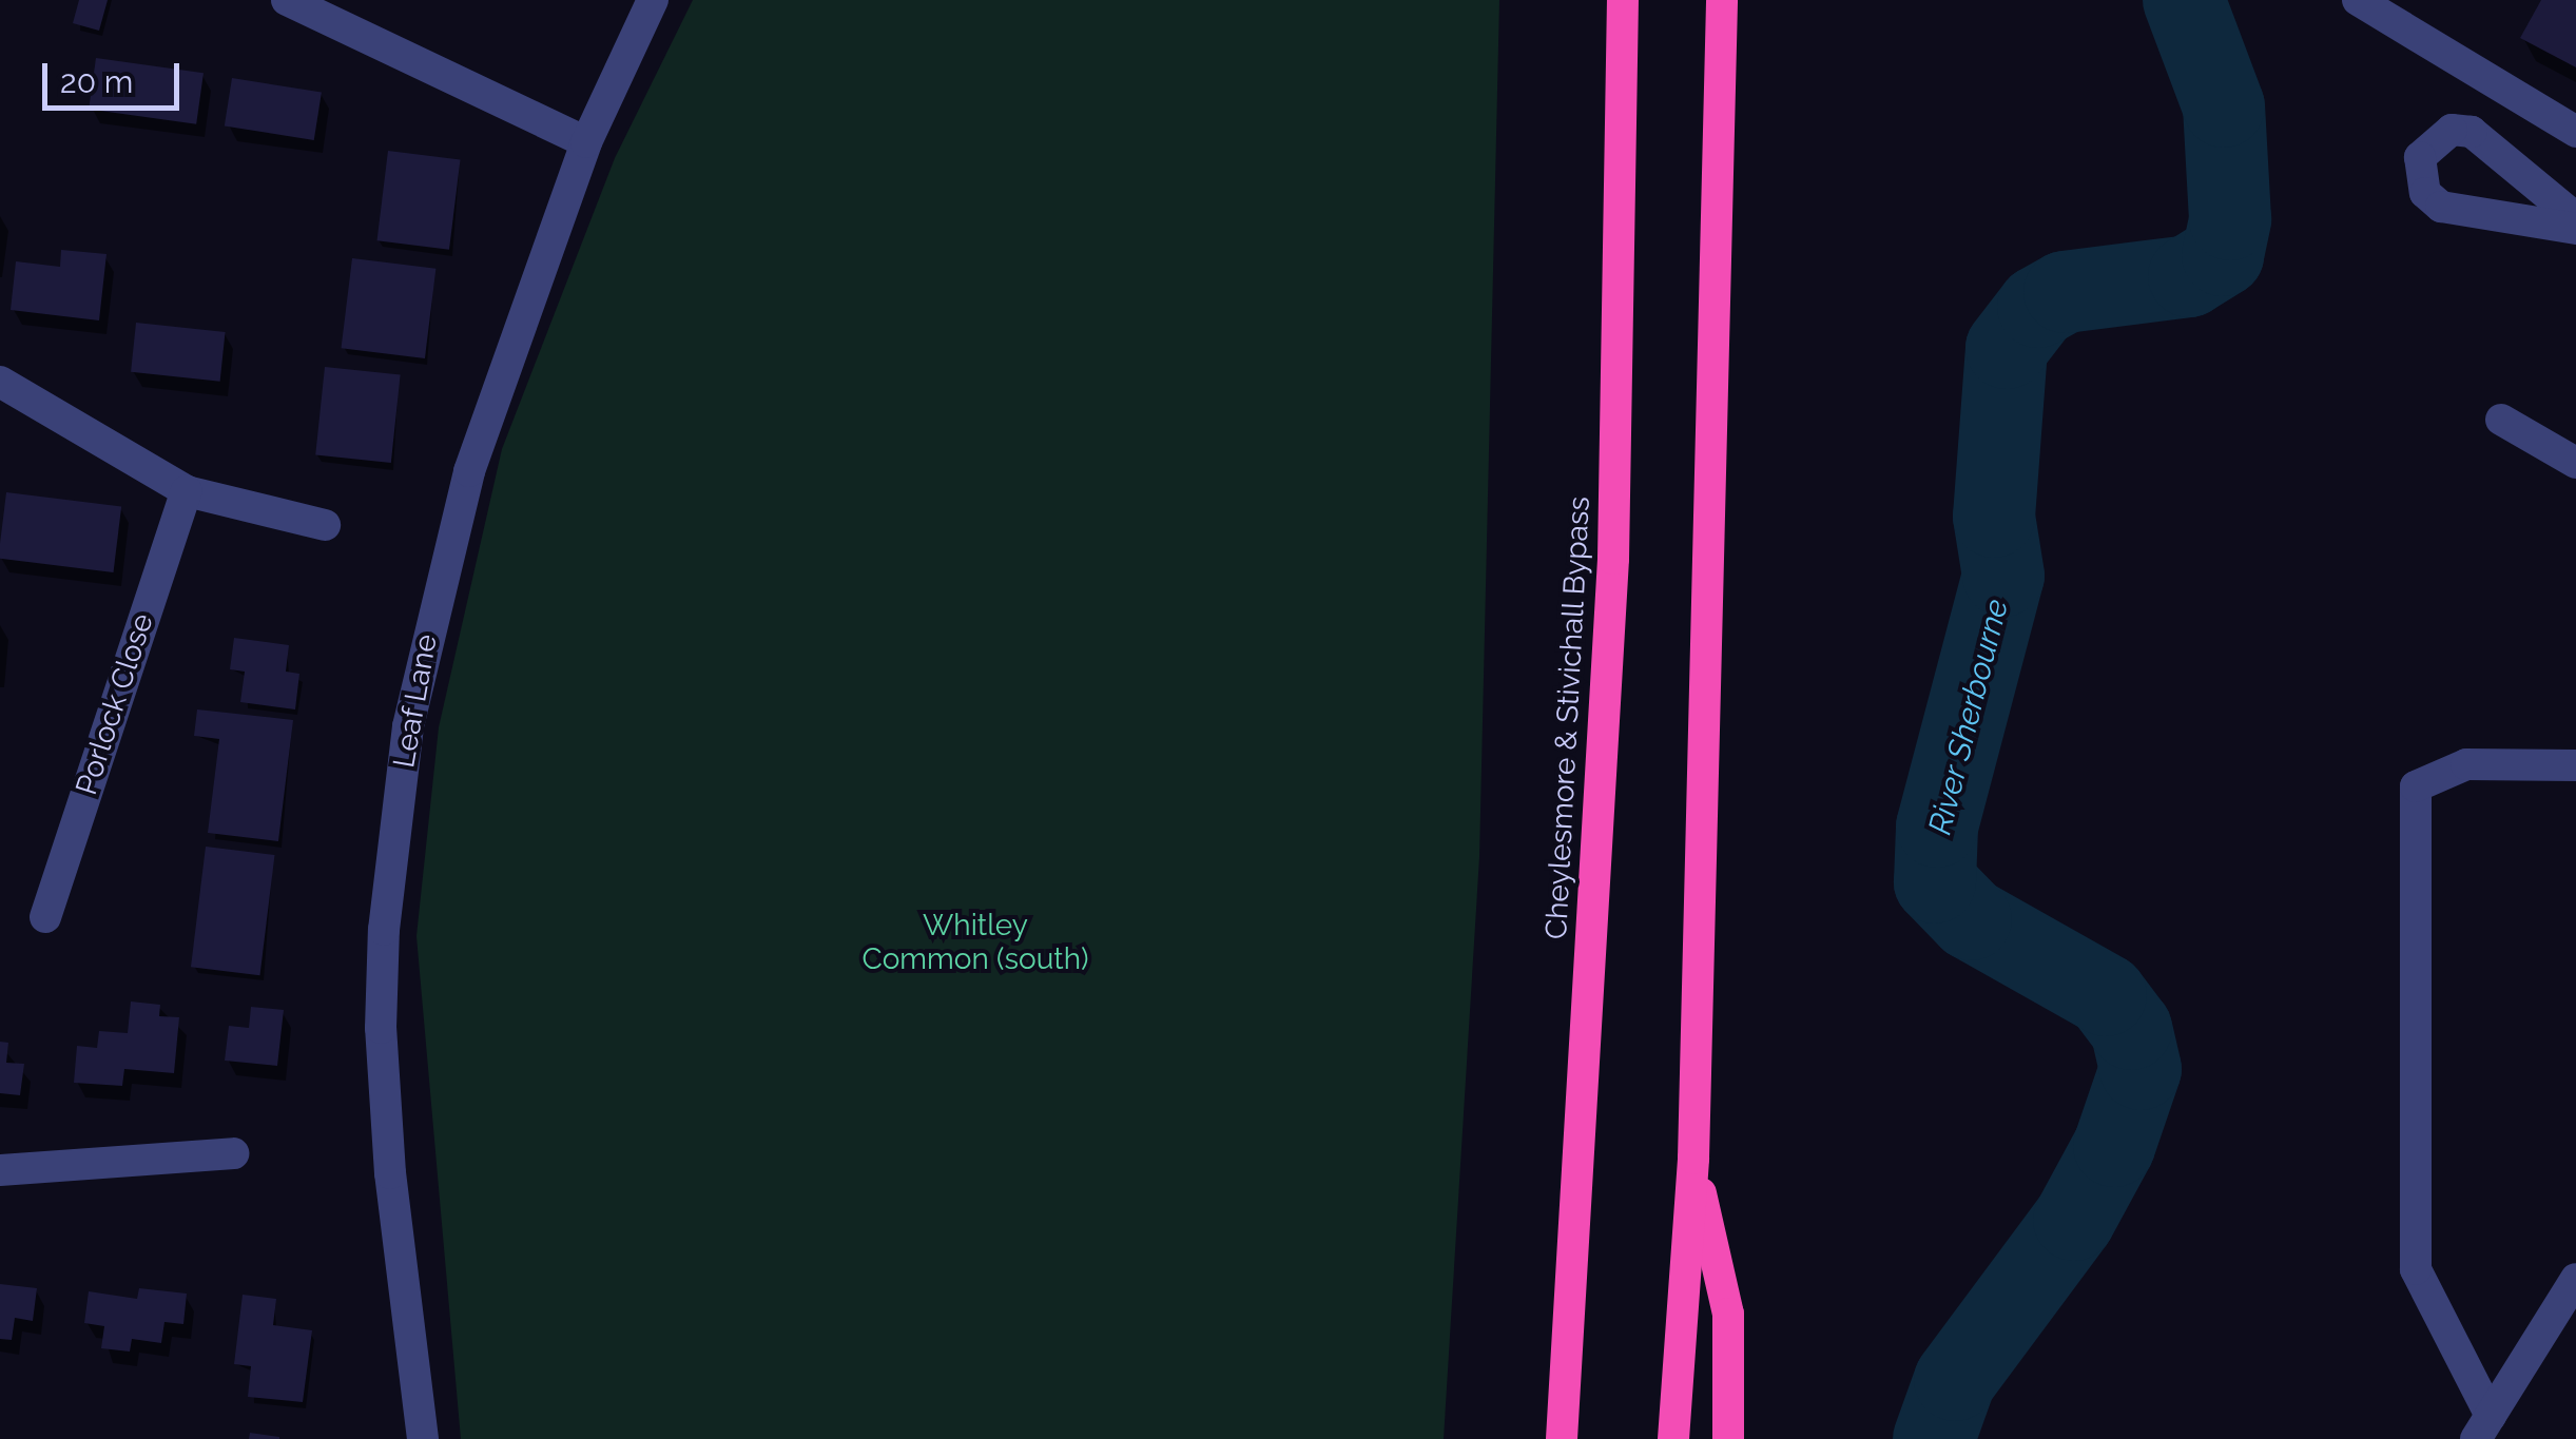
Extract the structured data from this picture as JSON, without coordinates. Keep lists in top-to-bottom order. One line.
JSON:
{"streets":{"highway":["Cheylesmore & Stivichall Bypass"],"street":["Leaf Lane","Porlock Close"]},"water":["River Sherbourne"],"parks":["Whitley Common (south)"],"scale_bar":"20 m"}
